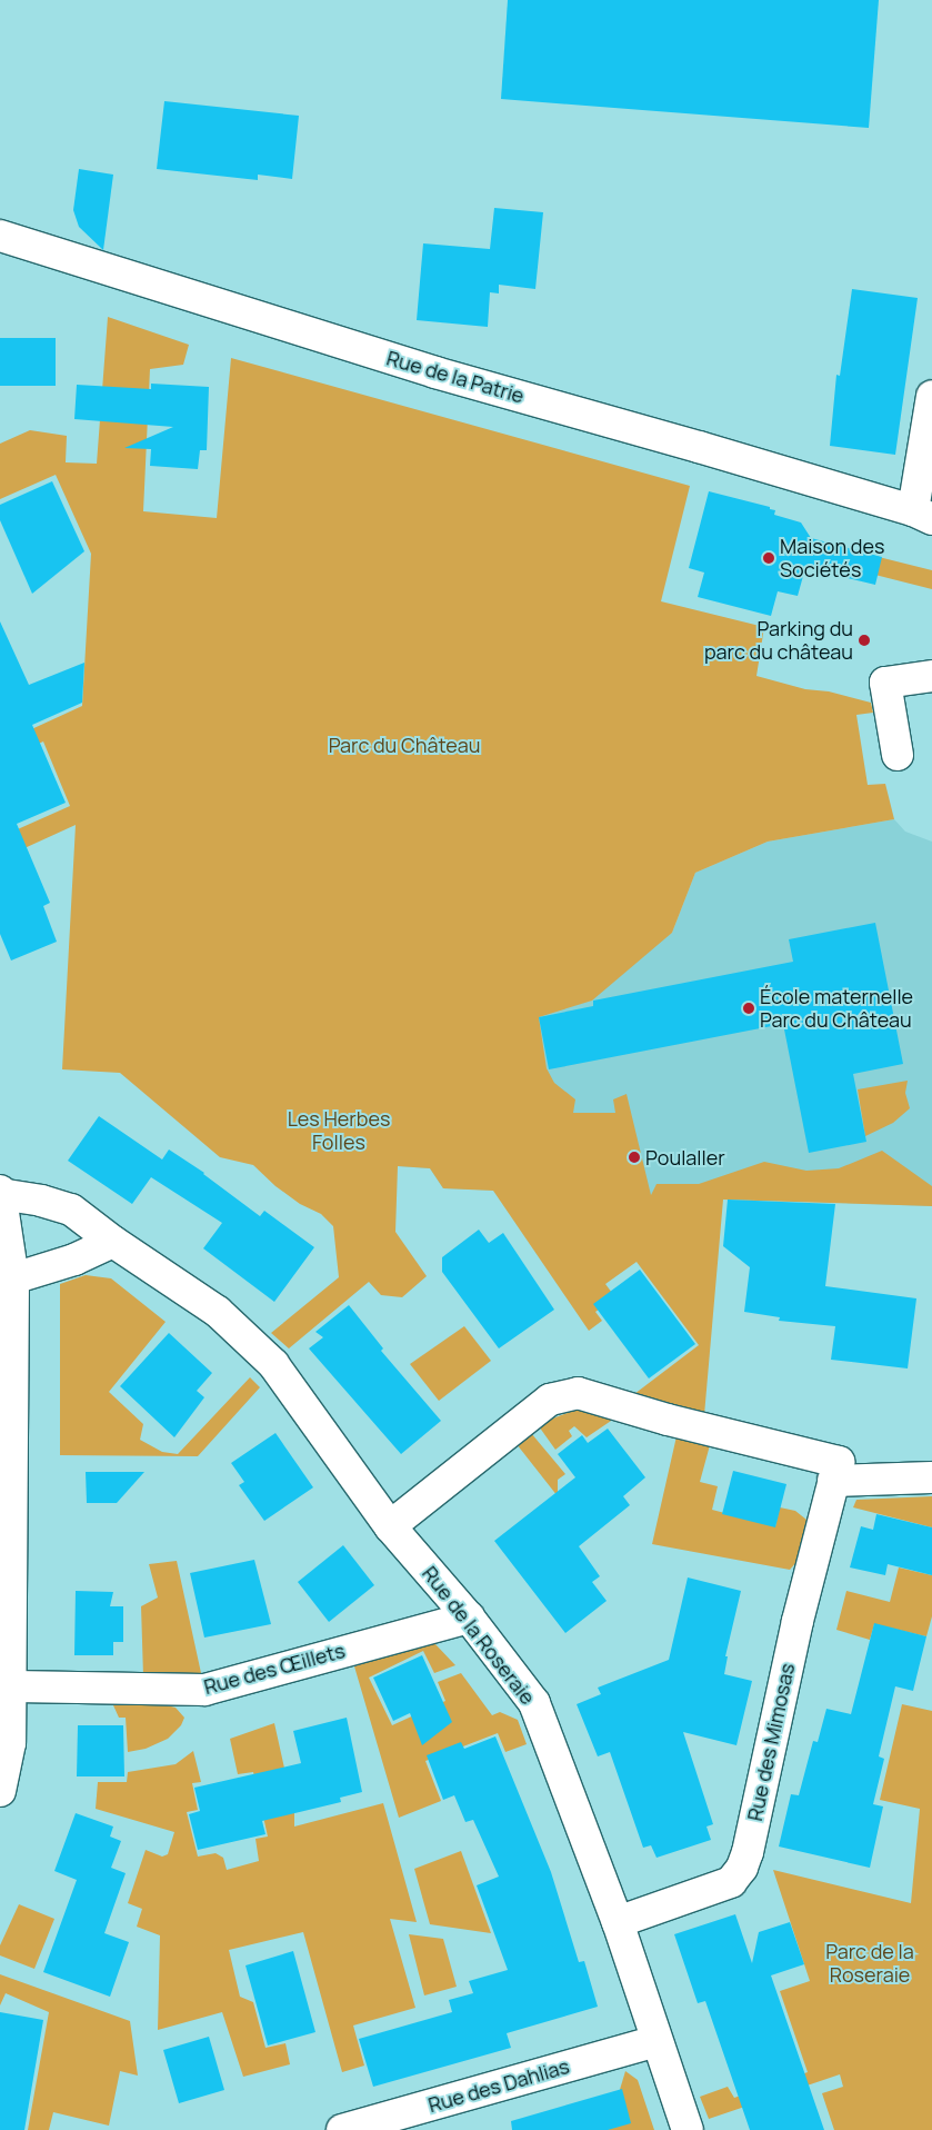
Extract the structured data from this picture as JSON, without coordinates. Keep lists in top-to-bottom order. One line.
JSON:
{"streets":{"street":["Rue de la Patrie","Rue de la Roseraie","Rue des Œillets","Rue des Mimosas","Rue des Dahlias"]},"crossings":[["Rue de la Roseraie","Rue des Œillets"],["Rue de la Roseraie","Rue des Mimosas"],["Rue de la Roseraie","Rue des Dahlias"]],"parks":["Parc du Château","Les Herbes Folles","Parc de la Roseraie"],"places":["Maison des Sociétés","Parking du parc du château","École maternelle Parc du Château","Poulaller"]}
